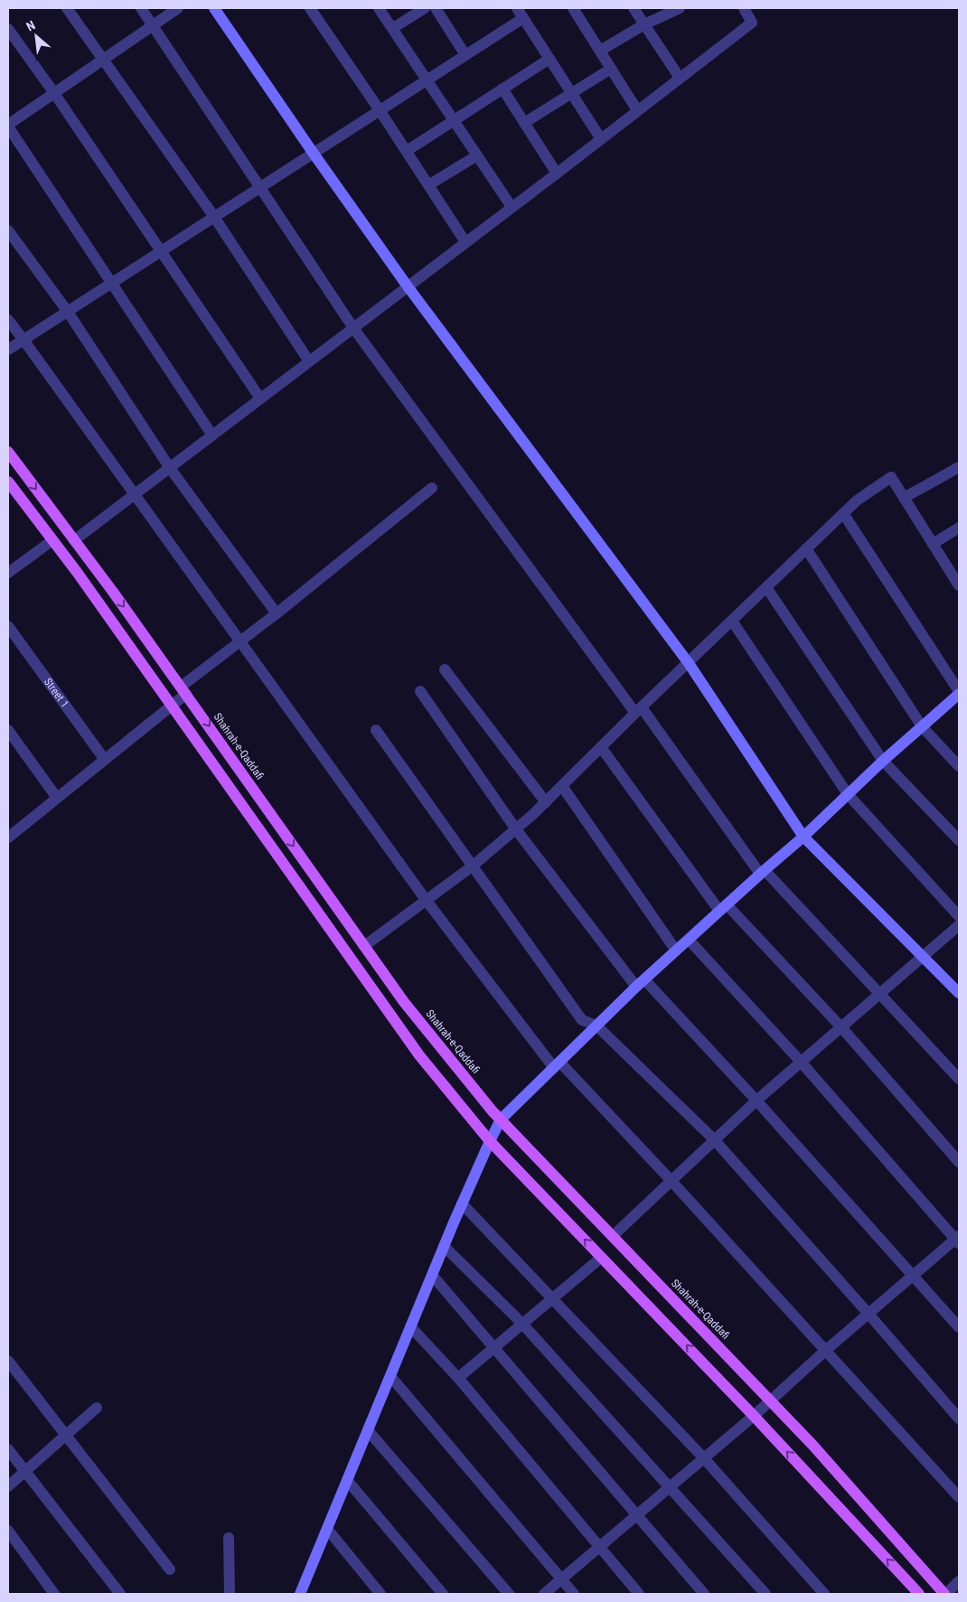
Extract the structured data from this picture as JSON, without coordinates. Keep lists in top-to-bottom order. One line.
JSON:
{"streets":{"main road":["Shahrah-e-Qaddafi"],"street":["Street 1"]},"north":"top left"}
